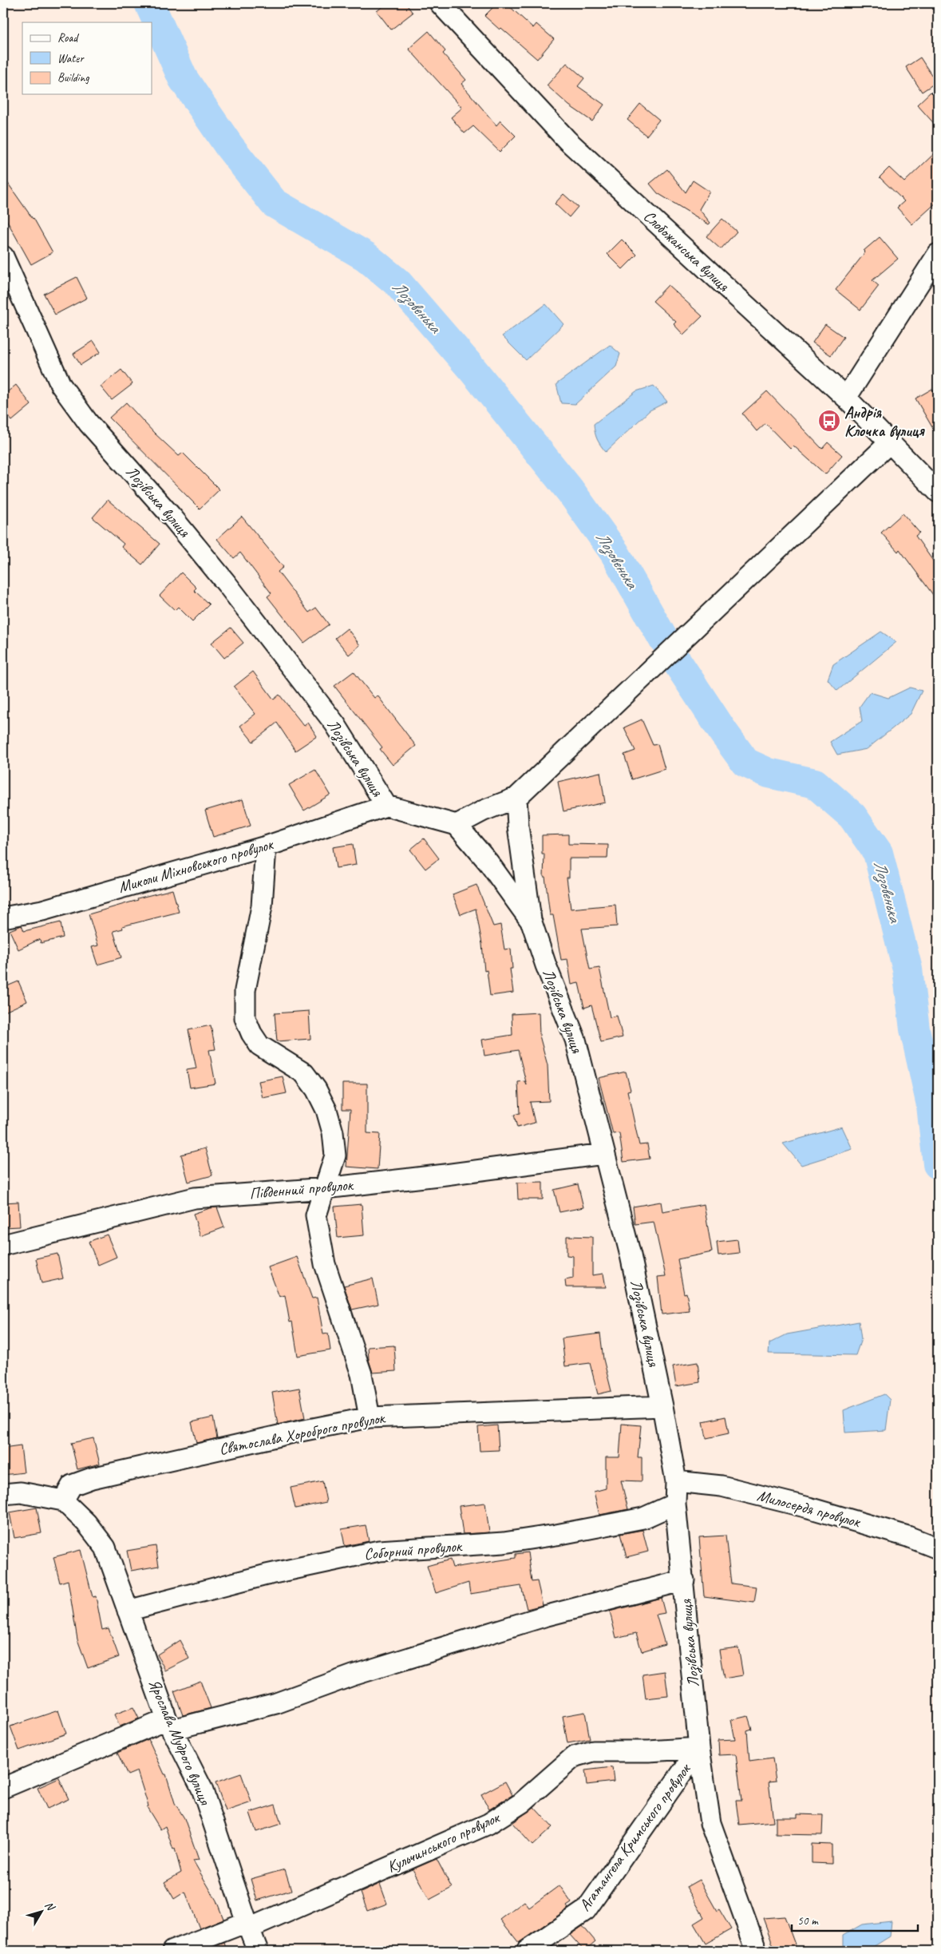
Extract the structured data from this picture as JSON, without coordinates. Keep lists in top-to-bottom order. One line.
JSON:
{"streets":{"street":["Слобожанська вулиця","Лозівська вулиця","Миколи Міхновського провулок","Південний провулок","Святослава Хороброго провулок","Милосердя провулок","Соборний провулок","Ярослава Мудрого вулиця","Агатангела Кримського провулок","Кульчинського провулок"]},"crossings":[["Лозівська вулиця","Миколи Міхновського провулок"],["Лозівська вулиця","Південний провулок"],["Лозівська вулиця","Святослава Хороброго провулок"],["Лозівська вулиця","Милосердя провулок"],["Лозівська вулиця","Соборний провулок"],["Лозівська вулиця","Агатангела Кримського провулок"],["Лозівська вулиця","Кульчинського провулок"],["Святослава Хороброго провулок","Ярослава Мудрого вулиця"],["Соборний провулок","Ярослава Мудрого вулиця"],["Ярослава Мудрого вулиця","Кульчинського провулок"],["Агатангела Кримського провулок","Кульчинського провулок"]],"water":["Лозовенька"],"places":{"bus stop":["Андрія Клочка вулиця"]},"legend":["Road","Water","Building"],"scale_bar":"50 m","north":"top right"}
